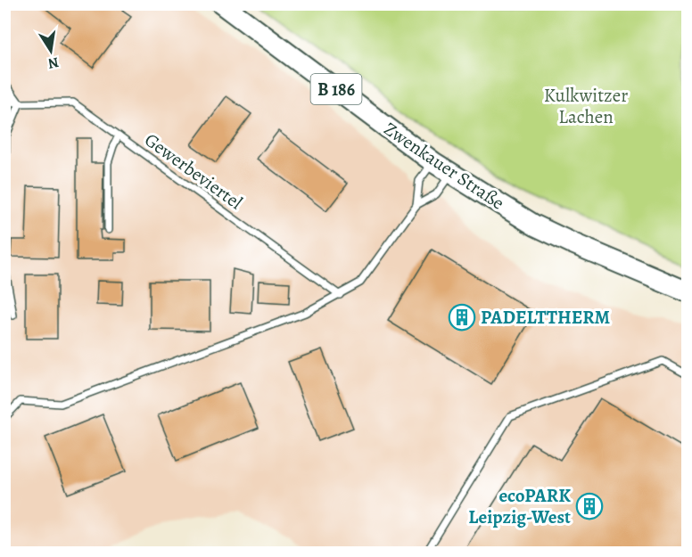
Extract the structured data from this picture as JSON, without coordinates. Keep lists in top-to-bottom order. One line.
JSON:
{"streets":{"main road":["B 186","Zwenkauer Straße"],"lane":["Gewerbeviertel"]},"parks":["Kulkwitzer Lachen"],"places":{"building":["PADELTTHERM","ecoPARK Leipzig-West"]},"north":"bottom"}
